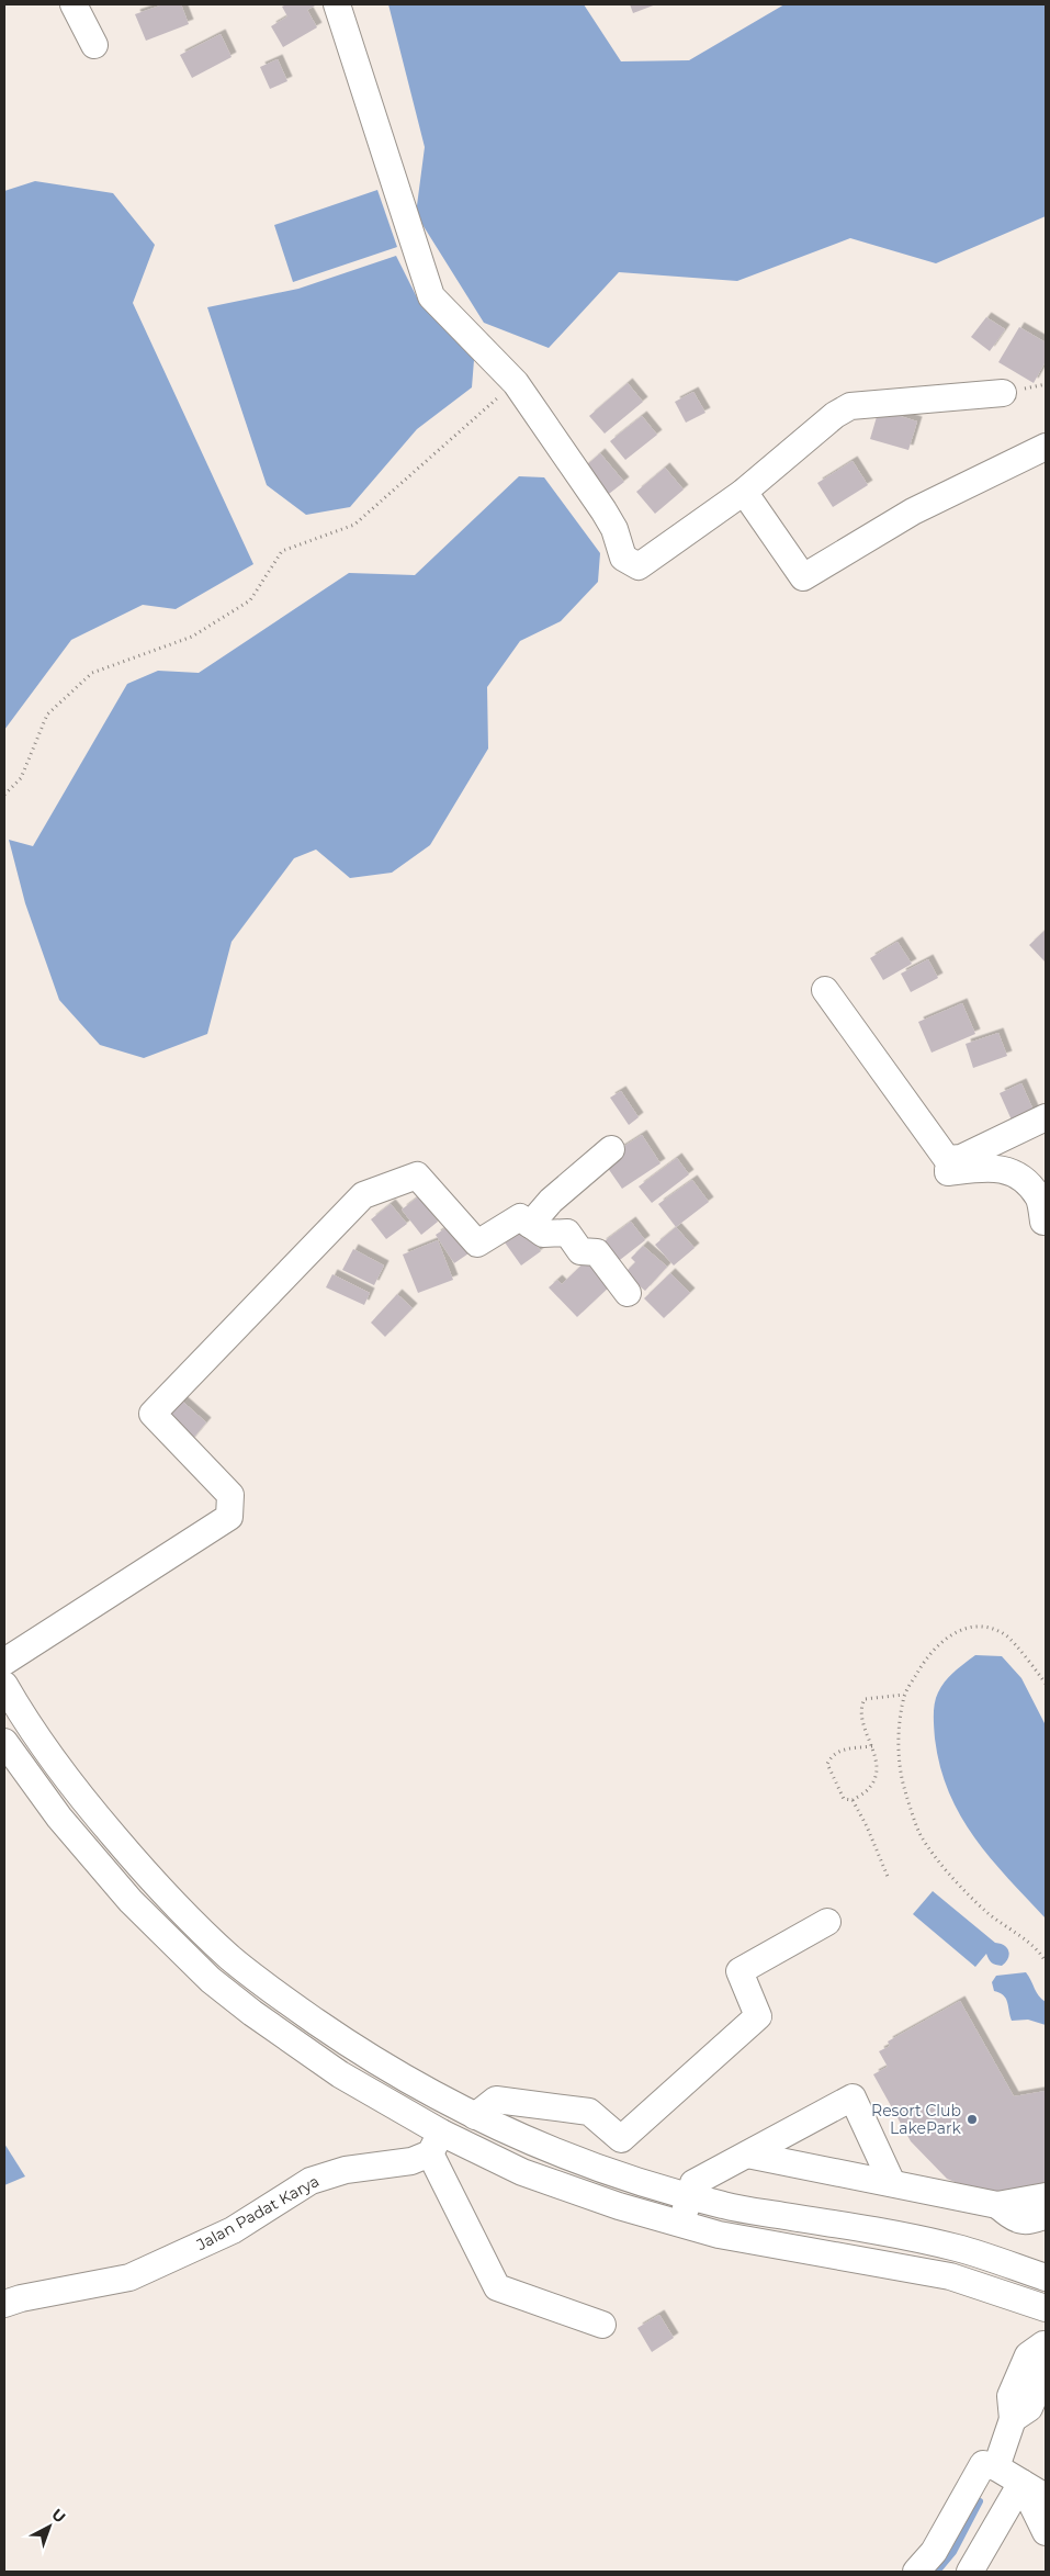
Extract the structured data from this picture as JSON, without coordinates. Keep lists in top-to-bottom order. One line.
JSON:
{"streets":{"street":["Jalan Padat Karya"]},"places":["Resort Club LakePark"],"north":"top right"}
